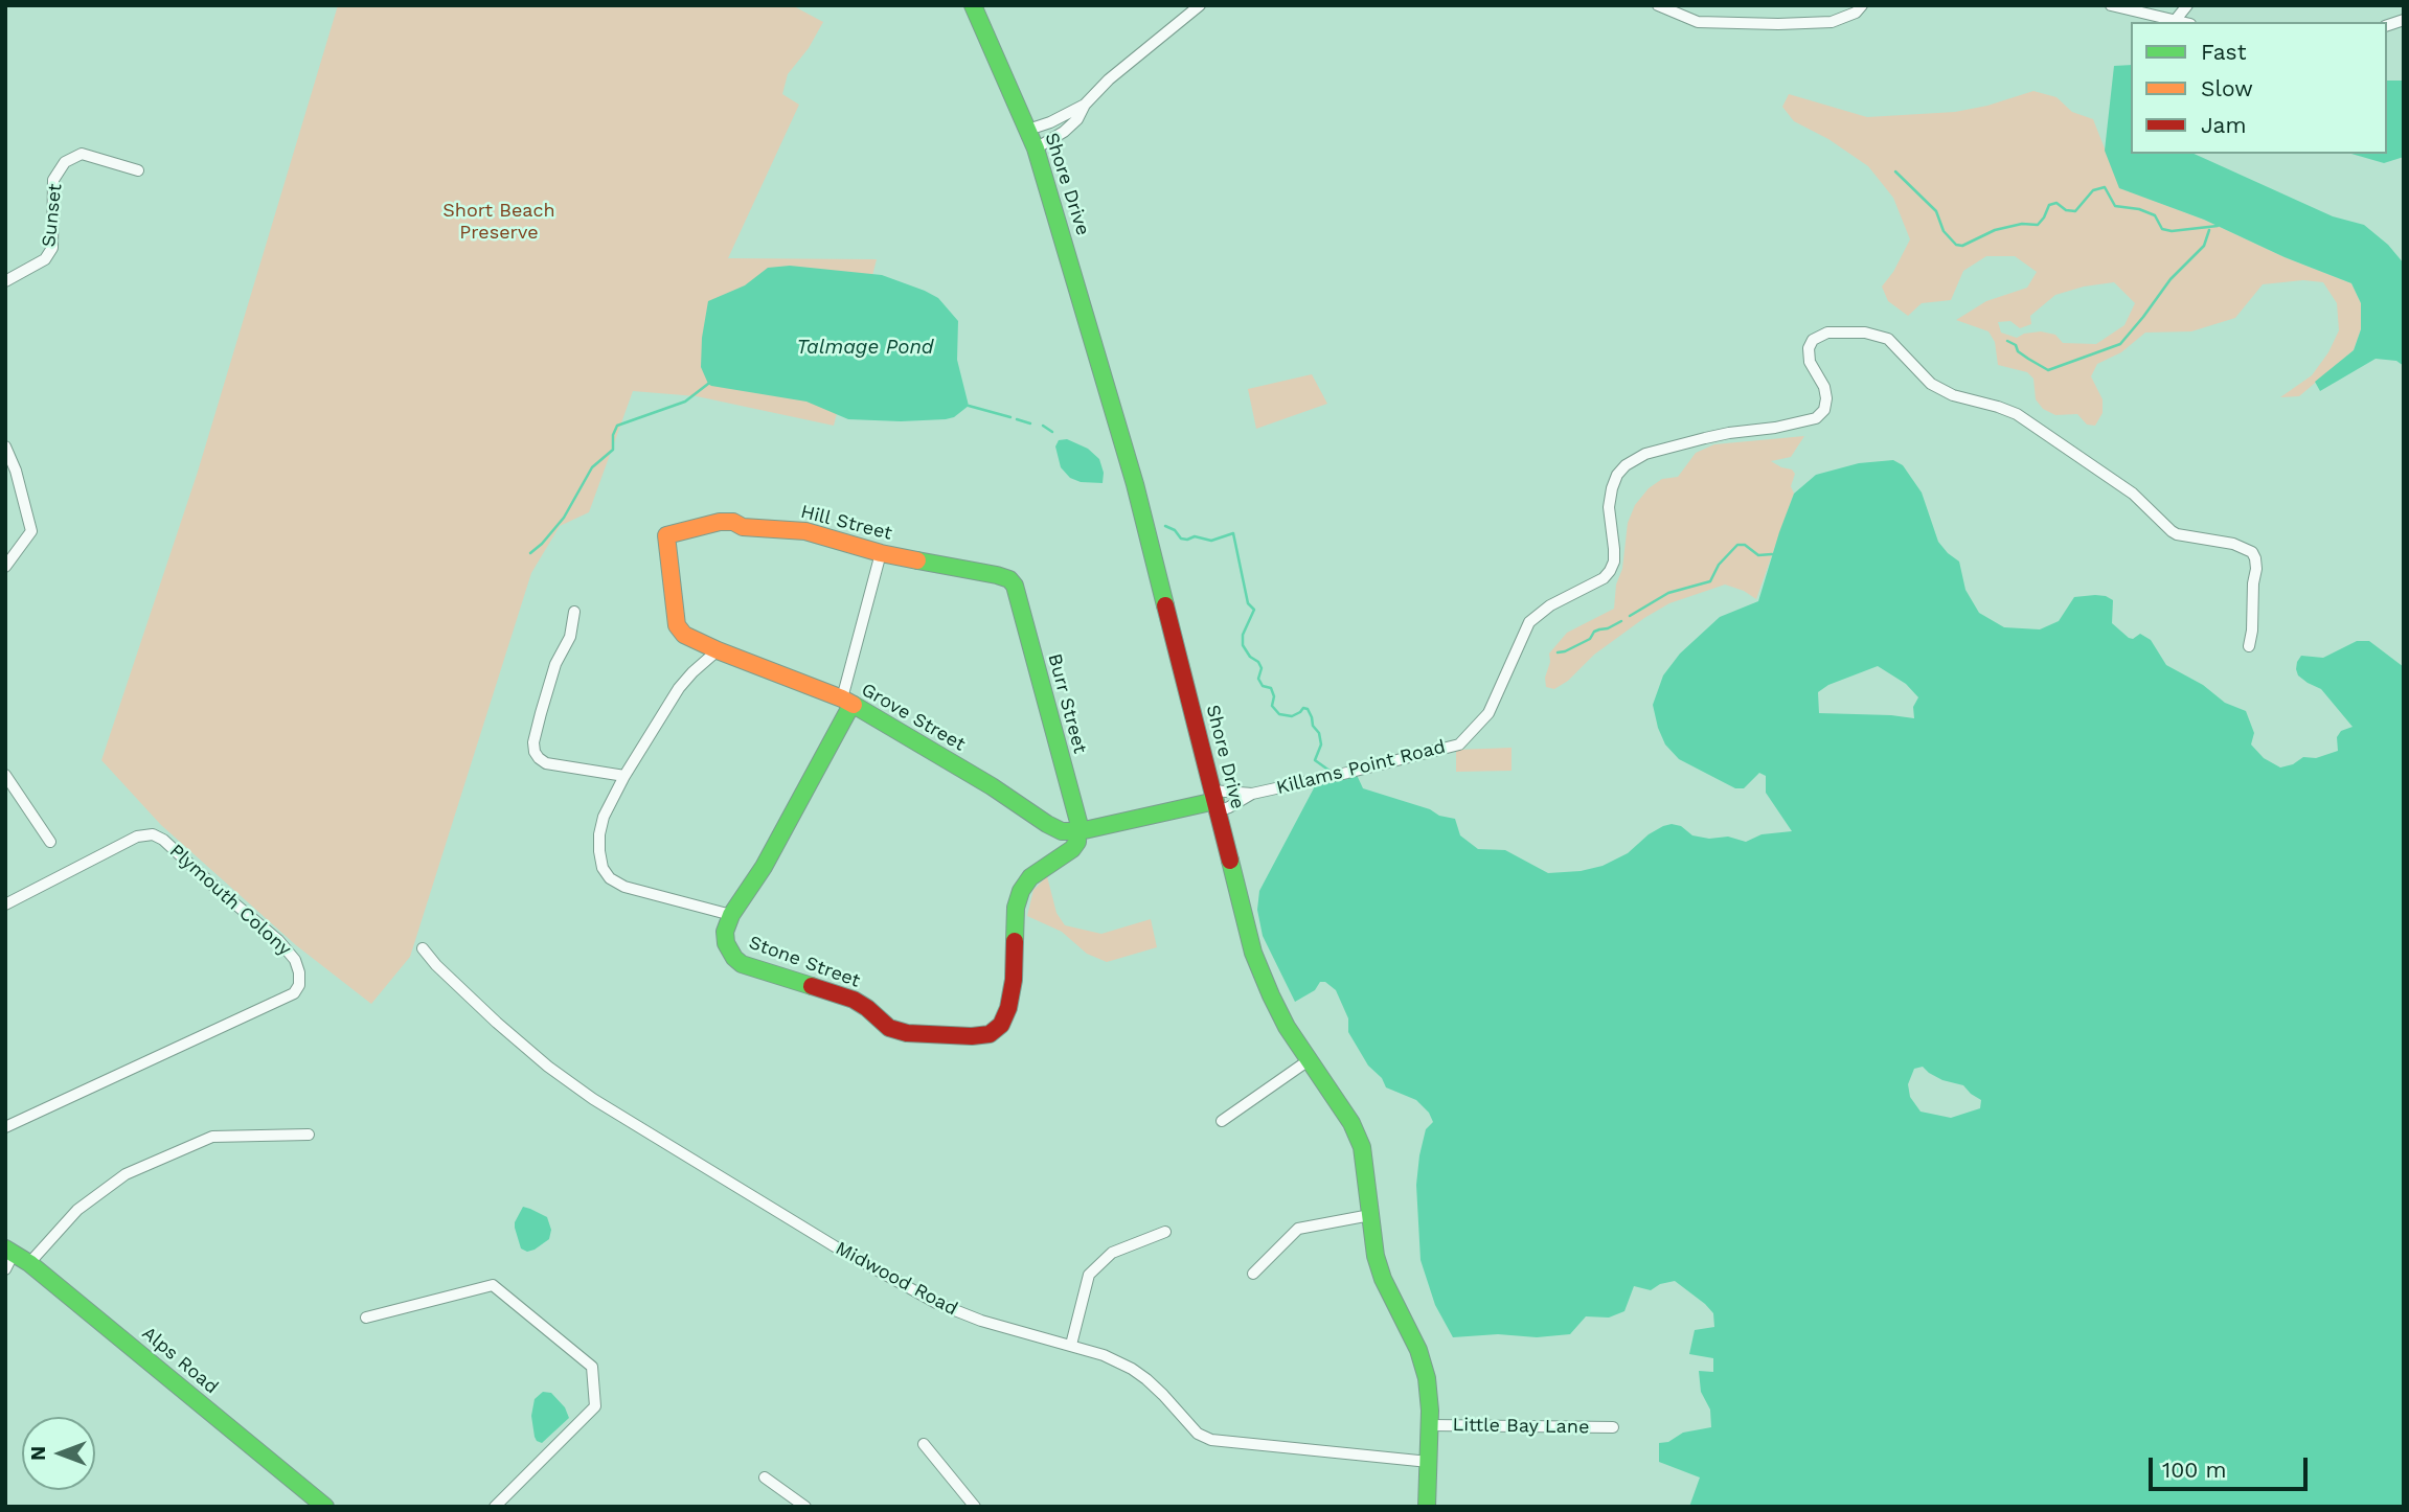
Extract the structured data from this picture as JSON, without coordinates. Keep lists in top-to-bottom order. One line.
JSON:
{"streets":{"street":["Shore Drive","Sunset","Hill Street","Burr Street","Grove Street","Killams Point Road","Plymouth Colony","Stone Street","Midwood Road","Alps Road","Little Bay Lane"]},"crossings":[["Shore Drive","Grove Street"],["Shore Drive","Killams Point Road"],["Shore Drive","Midwood Road"],["Shore Drive","Little Bay Lane"],["Hill Street","Burr Street"],["Hill Street","Grove Street"],["Burr Street","Grove Street"],["Burr Street","Stone Street"],["Grove Street","Killams Point Road"],["Grove Street","Stone Street"]],"water":["Talmage Pond"],"parks":["Short Beach Preserve"],"legend":["Fast","Slow","Jam"],"scale_bar":"100 m","north":"left"}
